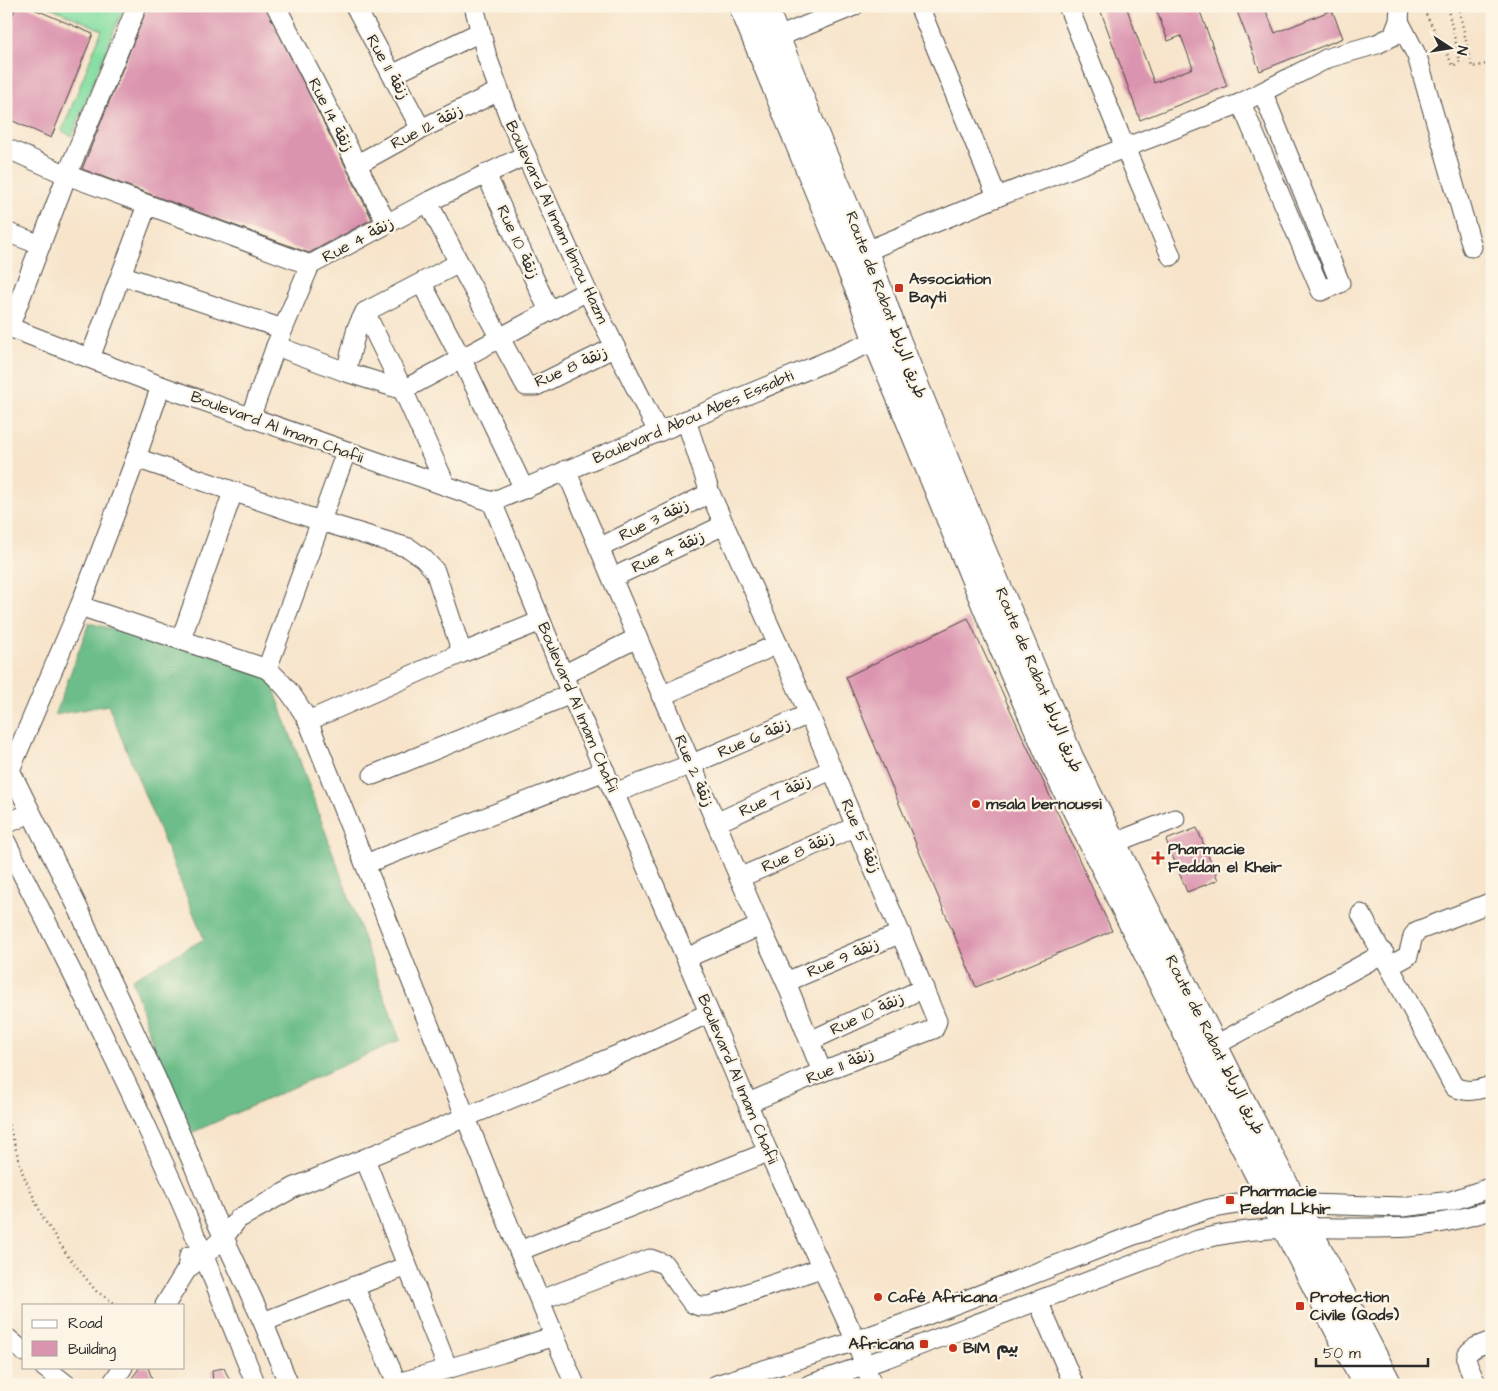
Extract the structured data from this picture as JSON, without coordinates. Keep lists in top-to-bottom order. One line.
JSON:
{"streets":{"main road":["Route de Rabat طريق الرباط"],"street":["Rue 11 زنقة","Rue 14 زنقة","Rue 12 زنقة","Boulevard Al Imam Ibnou Hazm","Rue 4 زنقة","Rue 10 زنقة","Rue 8 زنقة","Boulevard Abou Abes Essabti","Boulevard Al Imam Chafii","Rue 3 زنقة","Rue 6 زنقة","Rue 2 زنقة","Rue 7 زنقة","Rue 5 زنقة","Rue 9 زنقة"]},"crossings":[["Rue 11 زنقة","Rue 12 زنقة"],["Rue 11 زنقة","Boulevard Al Imam Chafii"],["Rue 11 زنقة","Rue 2 زنقة"],["Rue 11 زنقة","Rue 5 زنقة"],["Rue 14 زنقة","Rue 12 زنقة"],["Rue 14 زنقة","Rue 4 زنقة"],["Rue 12 زنقة","Boulevard Al Imam Ibnou Hazm"],["Boulevard Al Imam Ibnou Hazm","Rue 4 زنقة"],["Boulevard Al Imam Ibnou Hazm","Rue 8 زنقة"],["Boulevard Al Imam Ibnou Hazm","Boulevard Abou Abes Essabti"],["Rue 4 زنقة","Rue 10 زنقة"],["Rue 4 زنقة","Boulevard Al Imam Chafii"],["Rue 4 زنقة","Rue 2 زنقة"],["Rue 4 زنقة","Rue 5 زنقة"],["Rue 10 زنقة","Rue 2 زنقة"],["Rue 10 زنقة","Rue 5 زنقة"],["Route de Rabat طريق الرباط","Boulevard Abou Abes Essabti"],["Rue 8 زنقة","Rue 2 زنقة"],["Rue 8 زنقة","Rue 5 زنقة"],["Boulevard Abou Abes Essabti","Boulevard Al Imam Chafii"],["Boulevard Abou Abes Essabti","Rue 2 زنقة"],["Boulevard Abou Abes Essabti","Rue 5 زنقة"],["Boulevard Al Imam Chafii","Rue 6 زنقة"],["Rue 3 زنقة","Rue 2 زنقة"],["Rue 3 زنقة","Rue 5 زنقة"],["Rue 6 زنقة","Rue 2 زنقة"],["Rue 6 زنقة","Rue 5 زنقة"],["Rue 2 زنقة","Rue 7 زنقة"],["Rue 2 زنقة","Rue 9 زنقة"],["Rue 7 زنقة","Rue 5 زنقة"],["Rue 5 زنقة","Rue 9 زنقة"]],"places":{"transit":["Association Bayti","Pharmacie Fedan Lkhir","Protection Civile (Qods)","Africana"],"other":["msala bernoussi","Café Africana","BIM بيم"],"health":["Pharmacie Feddan el Kheir"]},"legend":["Road","Building"],"scale_bar":"50 m","north":"right"}
